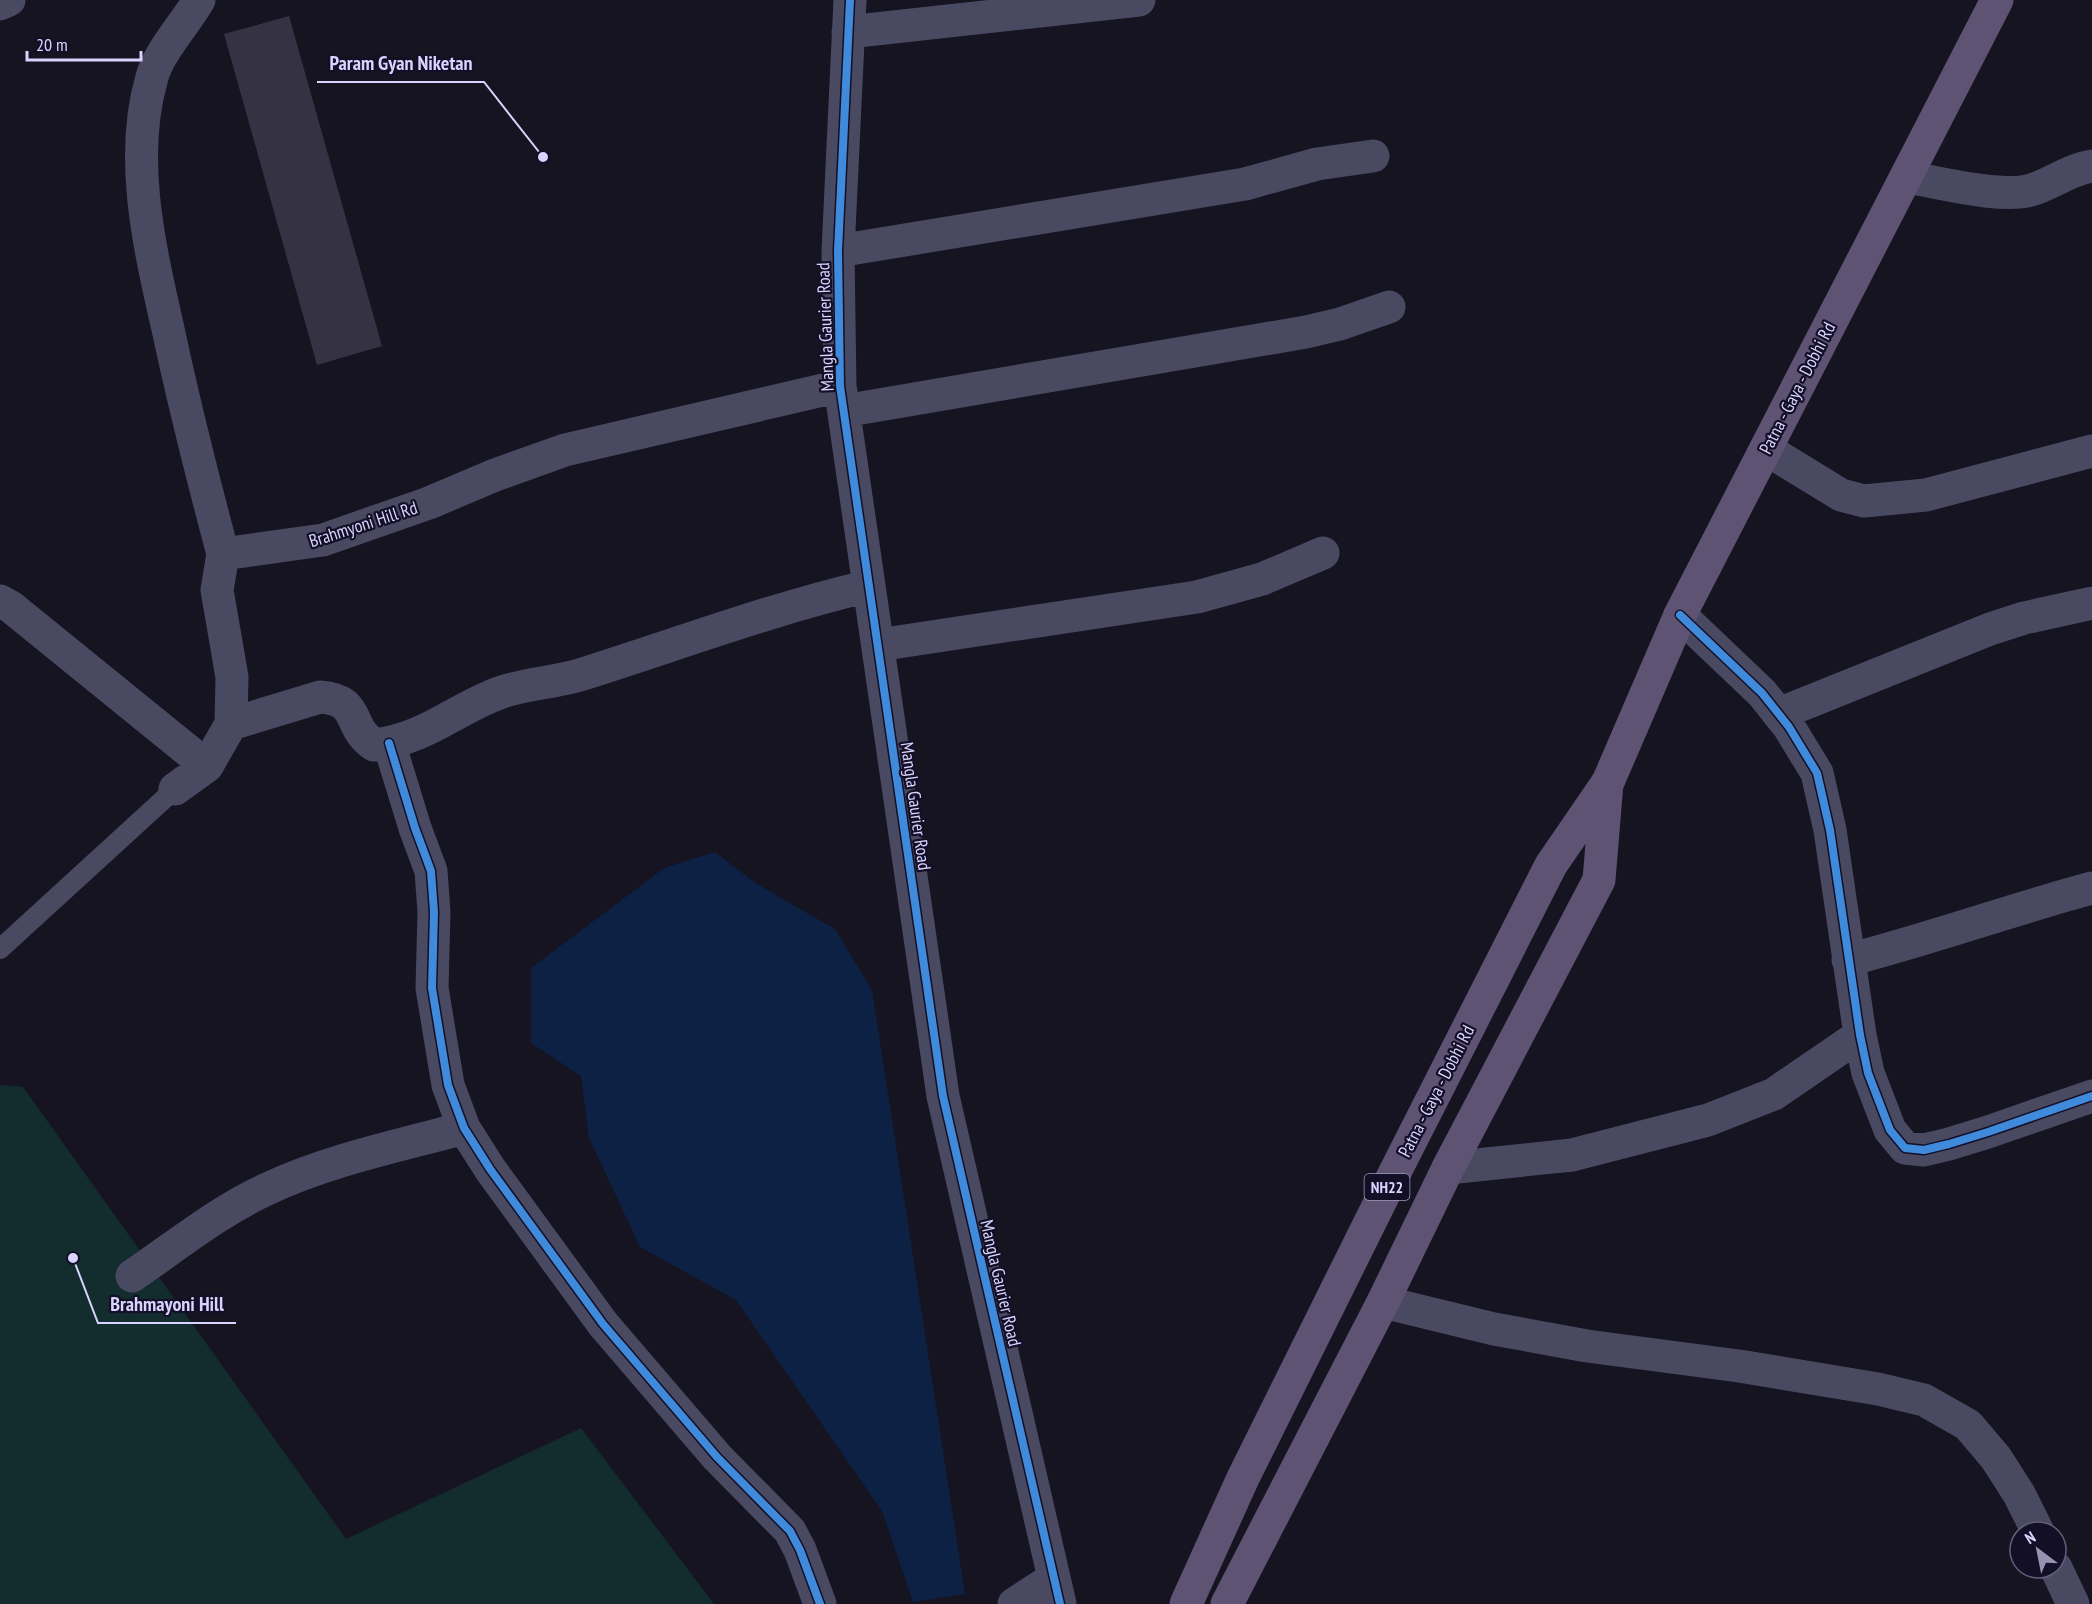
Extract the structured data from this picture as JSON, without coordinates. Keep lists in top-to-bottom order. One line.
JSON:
{"streets":{"main road":["Patna - Gaya - Dobhi Rd","NH22"],"street":["Mangla Gaurier Road","Brahmyoni Hill Rd"]},"crossings":[["Mangla Gaurier Road","Brahmyoni Hill Rd"]],"places":["Param Gyan Niketan","Brahmayoni Hill"],"scale_bar":"20 m","north":"top left"}
